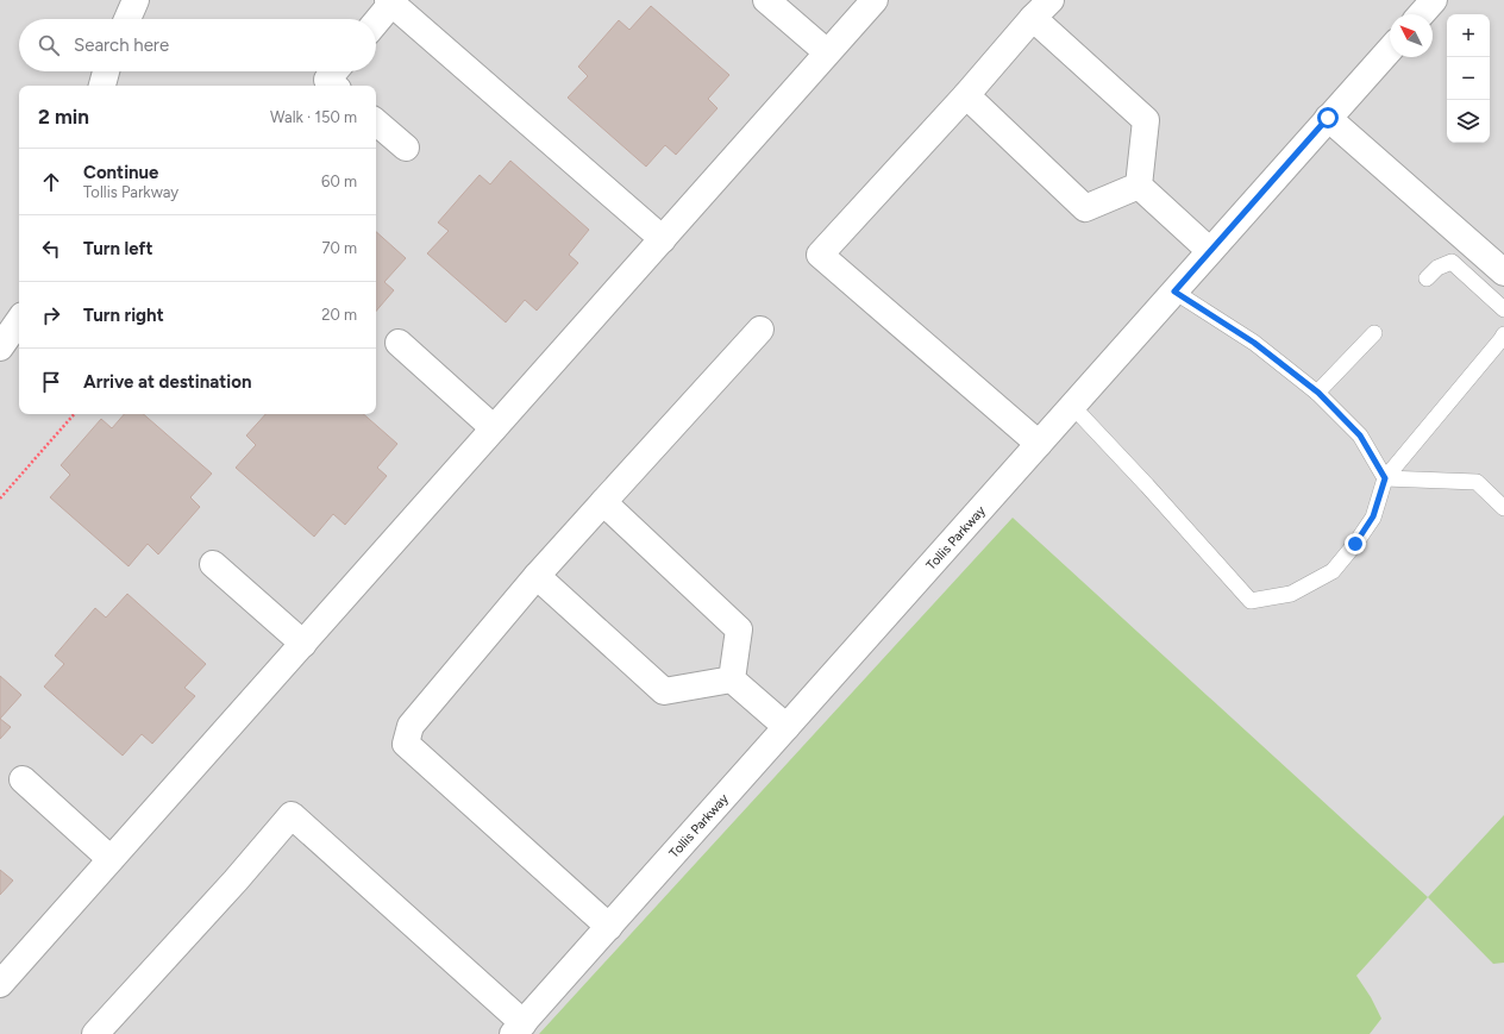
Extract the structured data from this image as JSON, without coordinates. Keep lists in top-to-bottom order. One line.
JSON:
{"streets":{"street":["Tollis Parkway"]},"north":"top left","page":{"map_buttons":["+","−"],"search":"Search here","heading":["2 min","Walk · 150 m"],"list":[["Continue","Tollis Parkway","60 m"],["Turn left","70 m"],["Turn right","20 m"],"Arrive at destination"]}}
